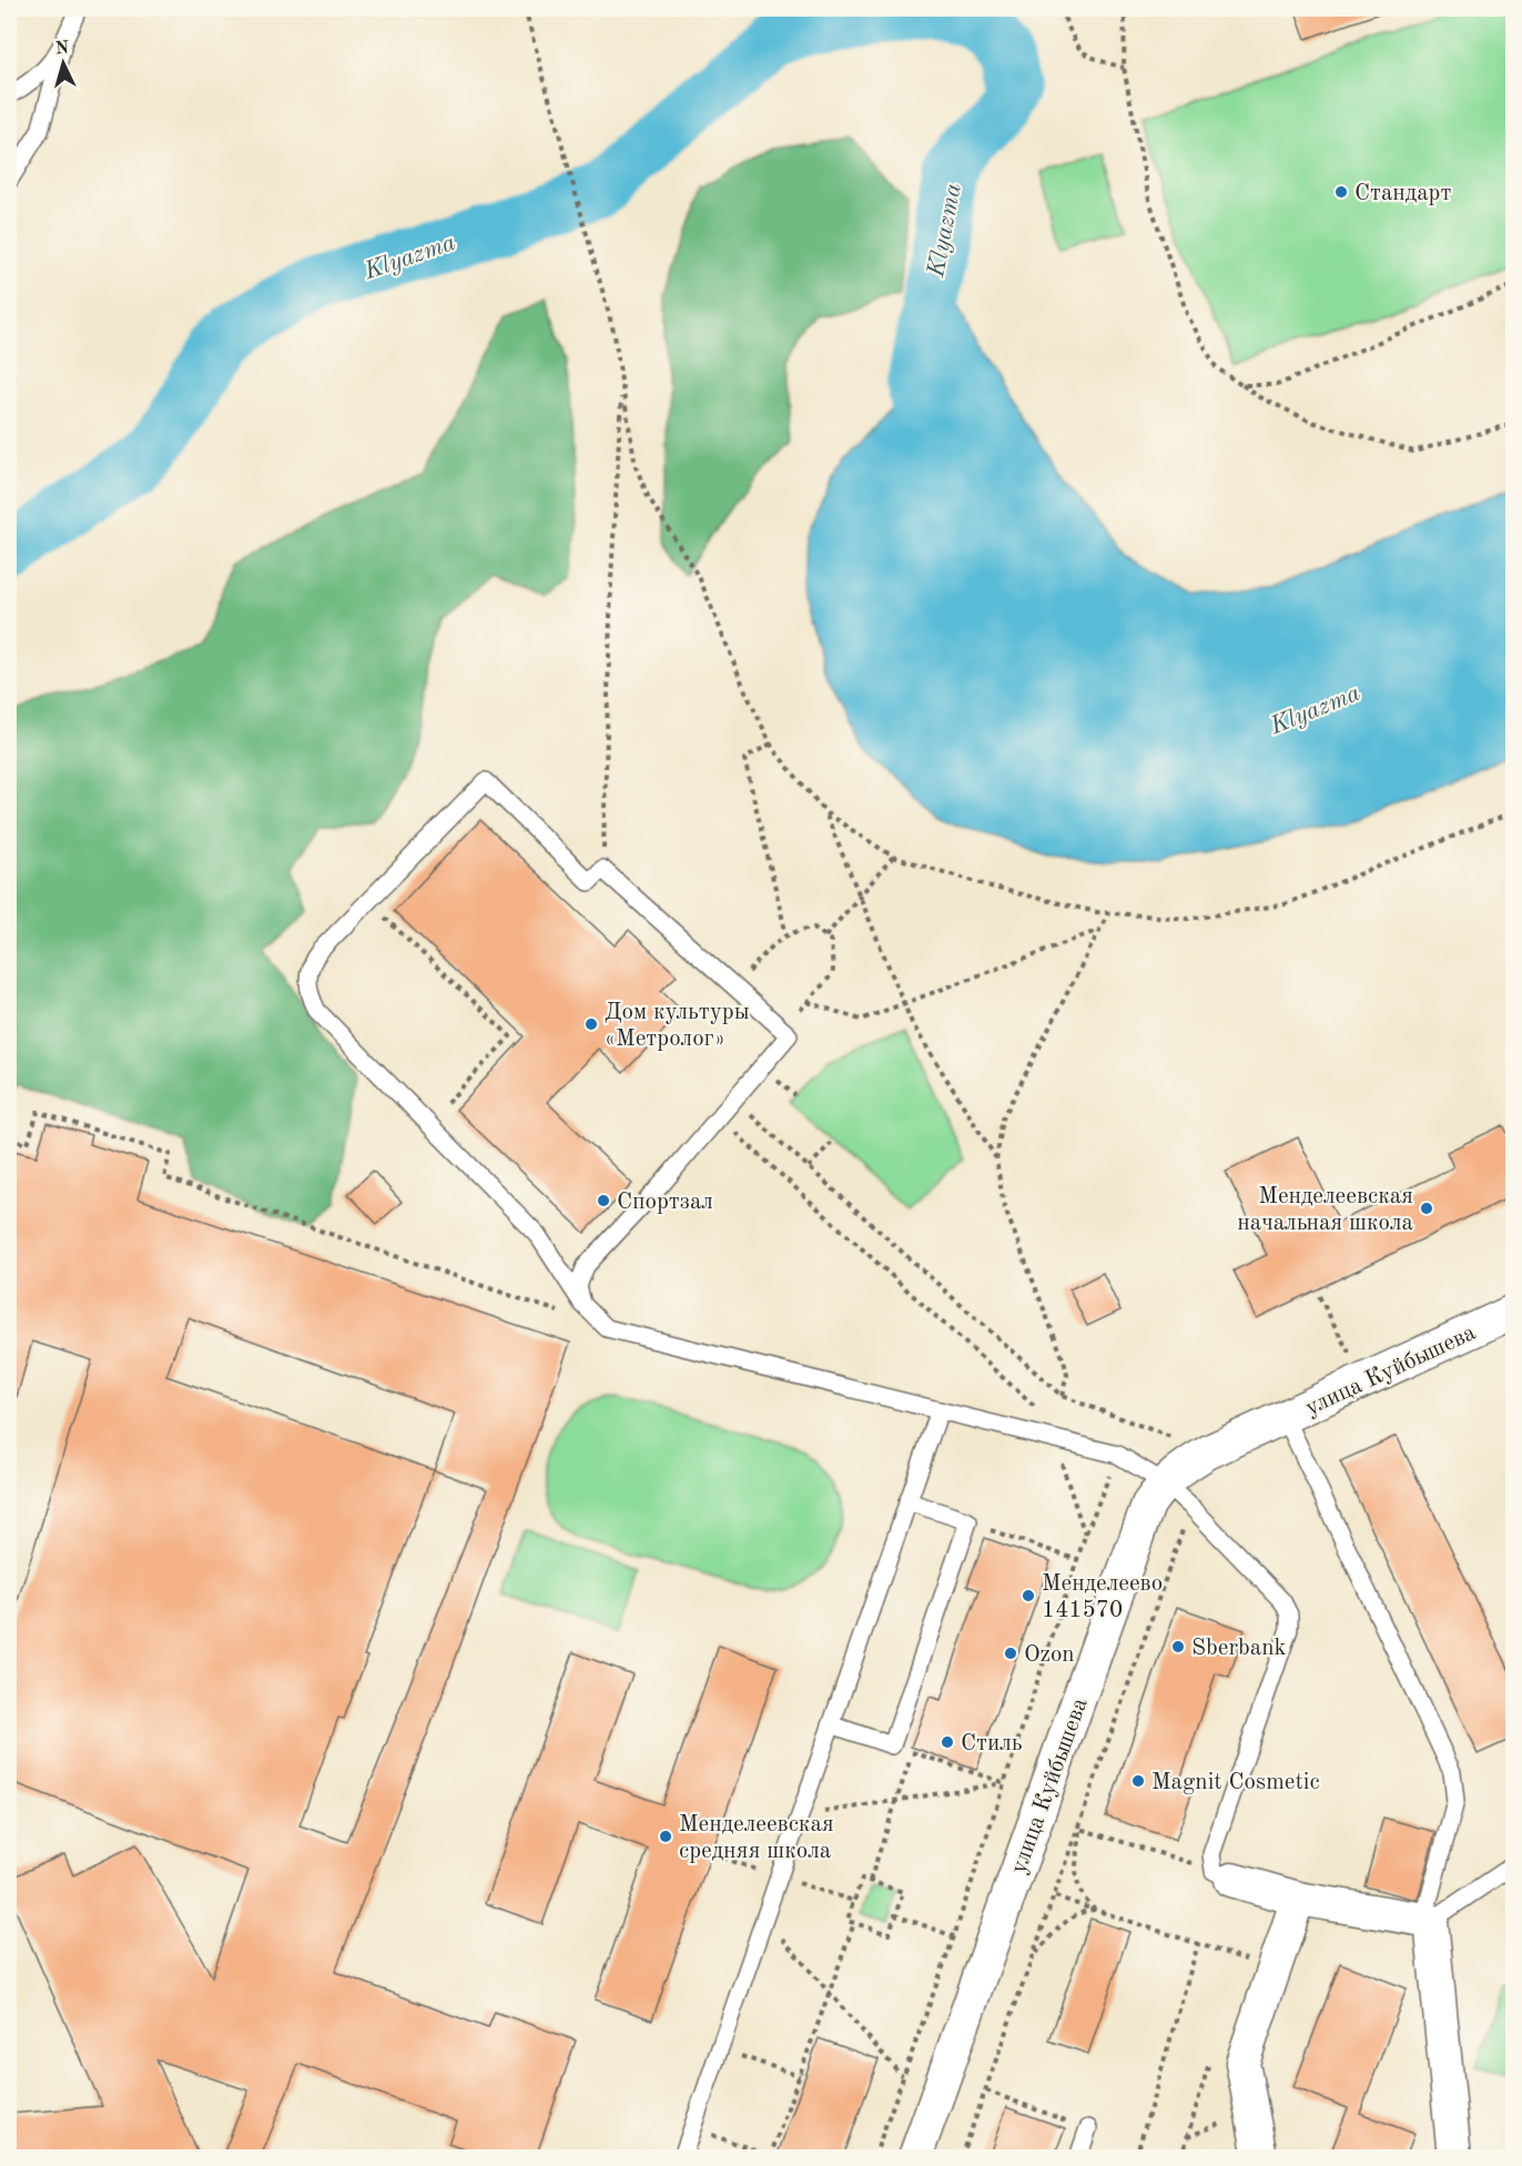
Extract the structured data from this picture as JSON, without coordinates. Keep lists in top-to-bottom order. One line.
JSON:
{"streets":{"street":["улица Куйбышева"]},"water":["Klyazma"],"places":["Стандарт","Дом культуры «Метролог»","Спортзал","Менделеевская начальная школа","Менделеево 141570","Sberbank","Ozon","Стиль","Magnit Cosmetic","Менделеевская средняя школа"],"north":"top"}
